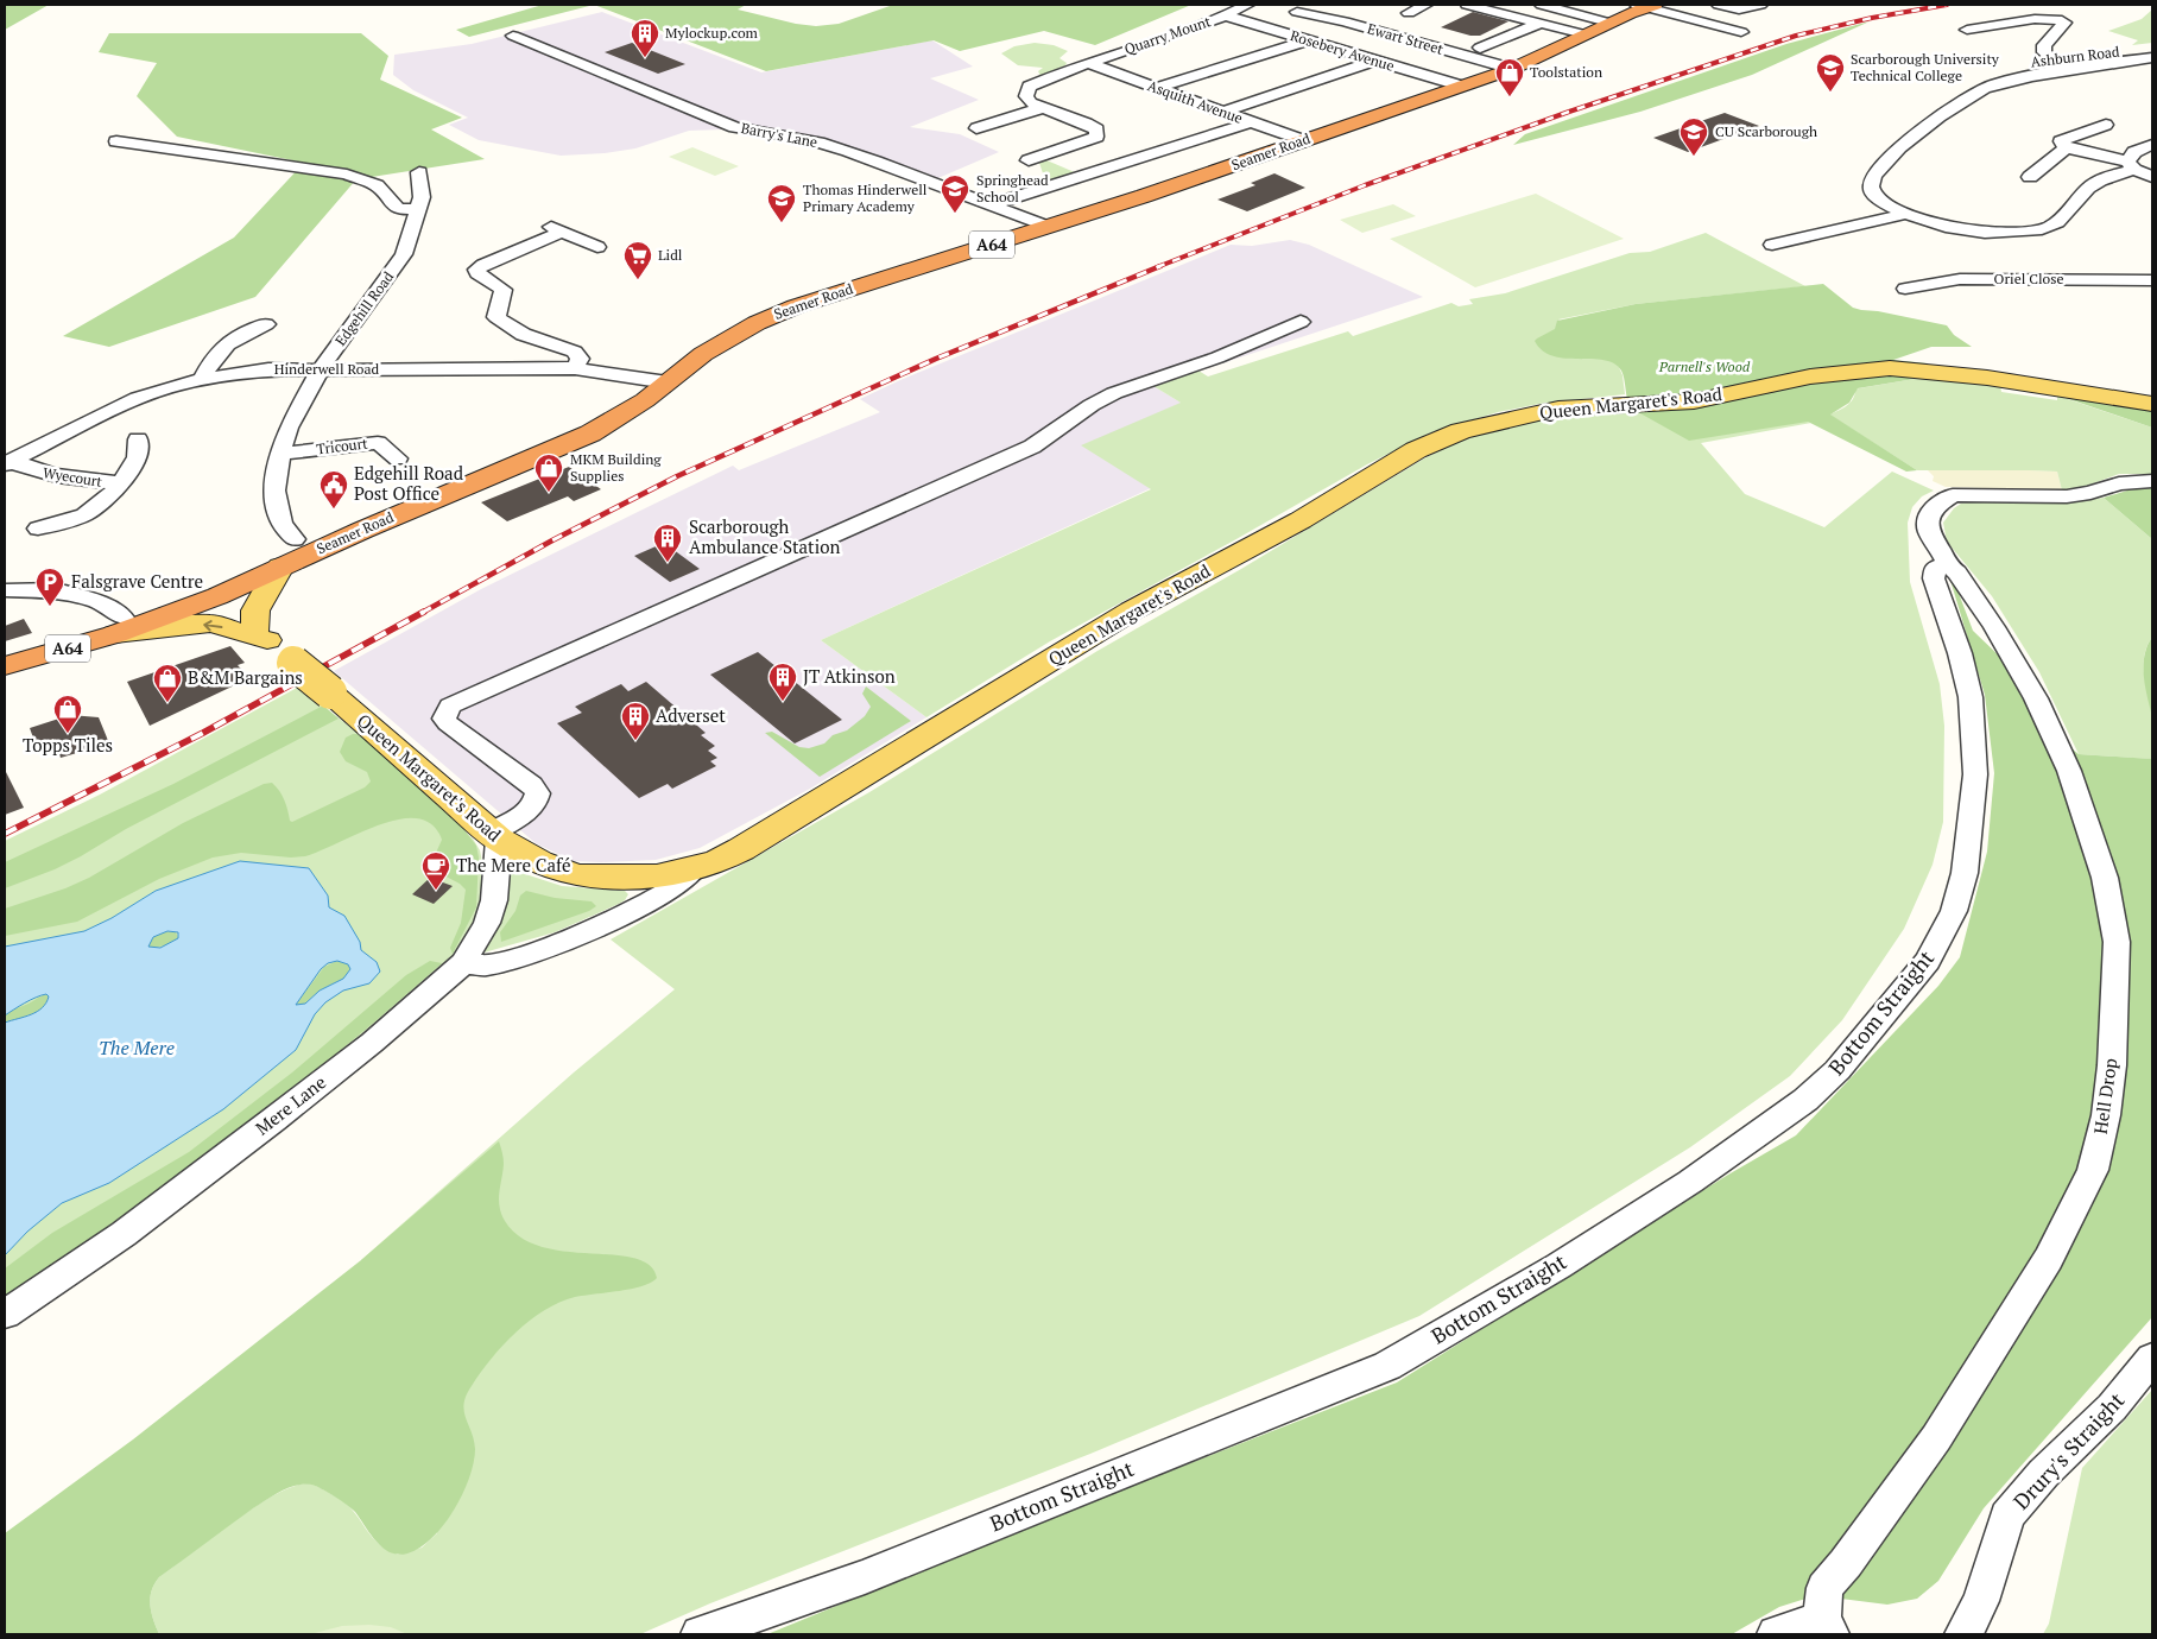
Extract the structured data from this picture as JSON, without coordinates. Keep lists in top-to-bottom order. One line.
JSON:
{"streets":{"highway":["Seamer Road","A64"],"main road":["Queen Margaret's Road"],"street":["Quarry Mount","Ewart Street","Rosebery Avenue","Ashburn Road","Asquith Avenue","Barry's Lane","Oriel Close","Edgehill Road","Hinderwell Road","Tricourt","Wyecourt","Bottom Straight","Hell Drop","Mere Lane","Drury's Straight"]},"crossings":[["Quarry Mount","Rosebery Avenue"],["Quarry Mount","Asquith Avenue"],["Ewart Street","Seamer Road"],["Rosebery Avenue","Seamer Road"],["Asquith Avenue","Seamer Road"],["Barry's Lane","Seamer Road"],["Seamer Road","Edgehill Road"],["Seamer Road","Hinderwell Road"],["Seamer Road","Queen Margaret's Road"],["Edgehill Road","Hinderwell Road"],["Edgehill Road","Tricourt"],["Hinderwell Road","Wyecourt"],["Queen Margaret's Road","Mere Lane"],["Bottom Straight","Hell Drop"]],"water":["The Mere"],"parks":["Parnell's Wood"],"places":{"building":["Mylockup.com","Scarborough Ambulance Station","JT Atkinson","Adverset"],"school or university":["Scarborough University Technical College","CU Scarborough","Springhead School","Thomas Hinderwell Primary Academy"],"shop":["Toolstation","MKM Building Supplies","B&M Bargains","Topps Tiles"],"supermarket":["Lidl"],"public building":["Edgehill Road Post Office"],"parking":["Falsgrave Centre"],"cafe":["The Mere Café"]}}
